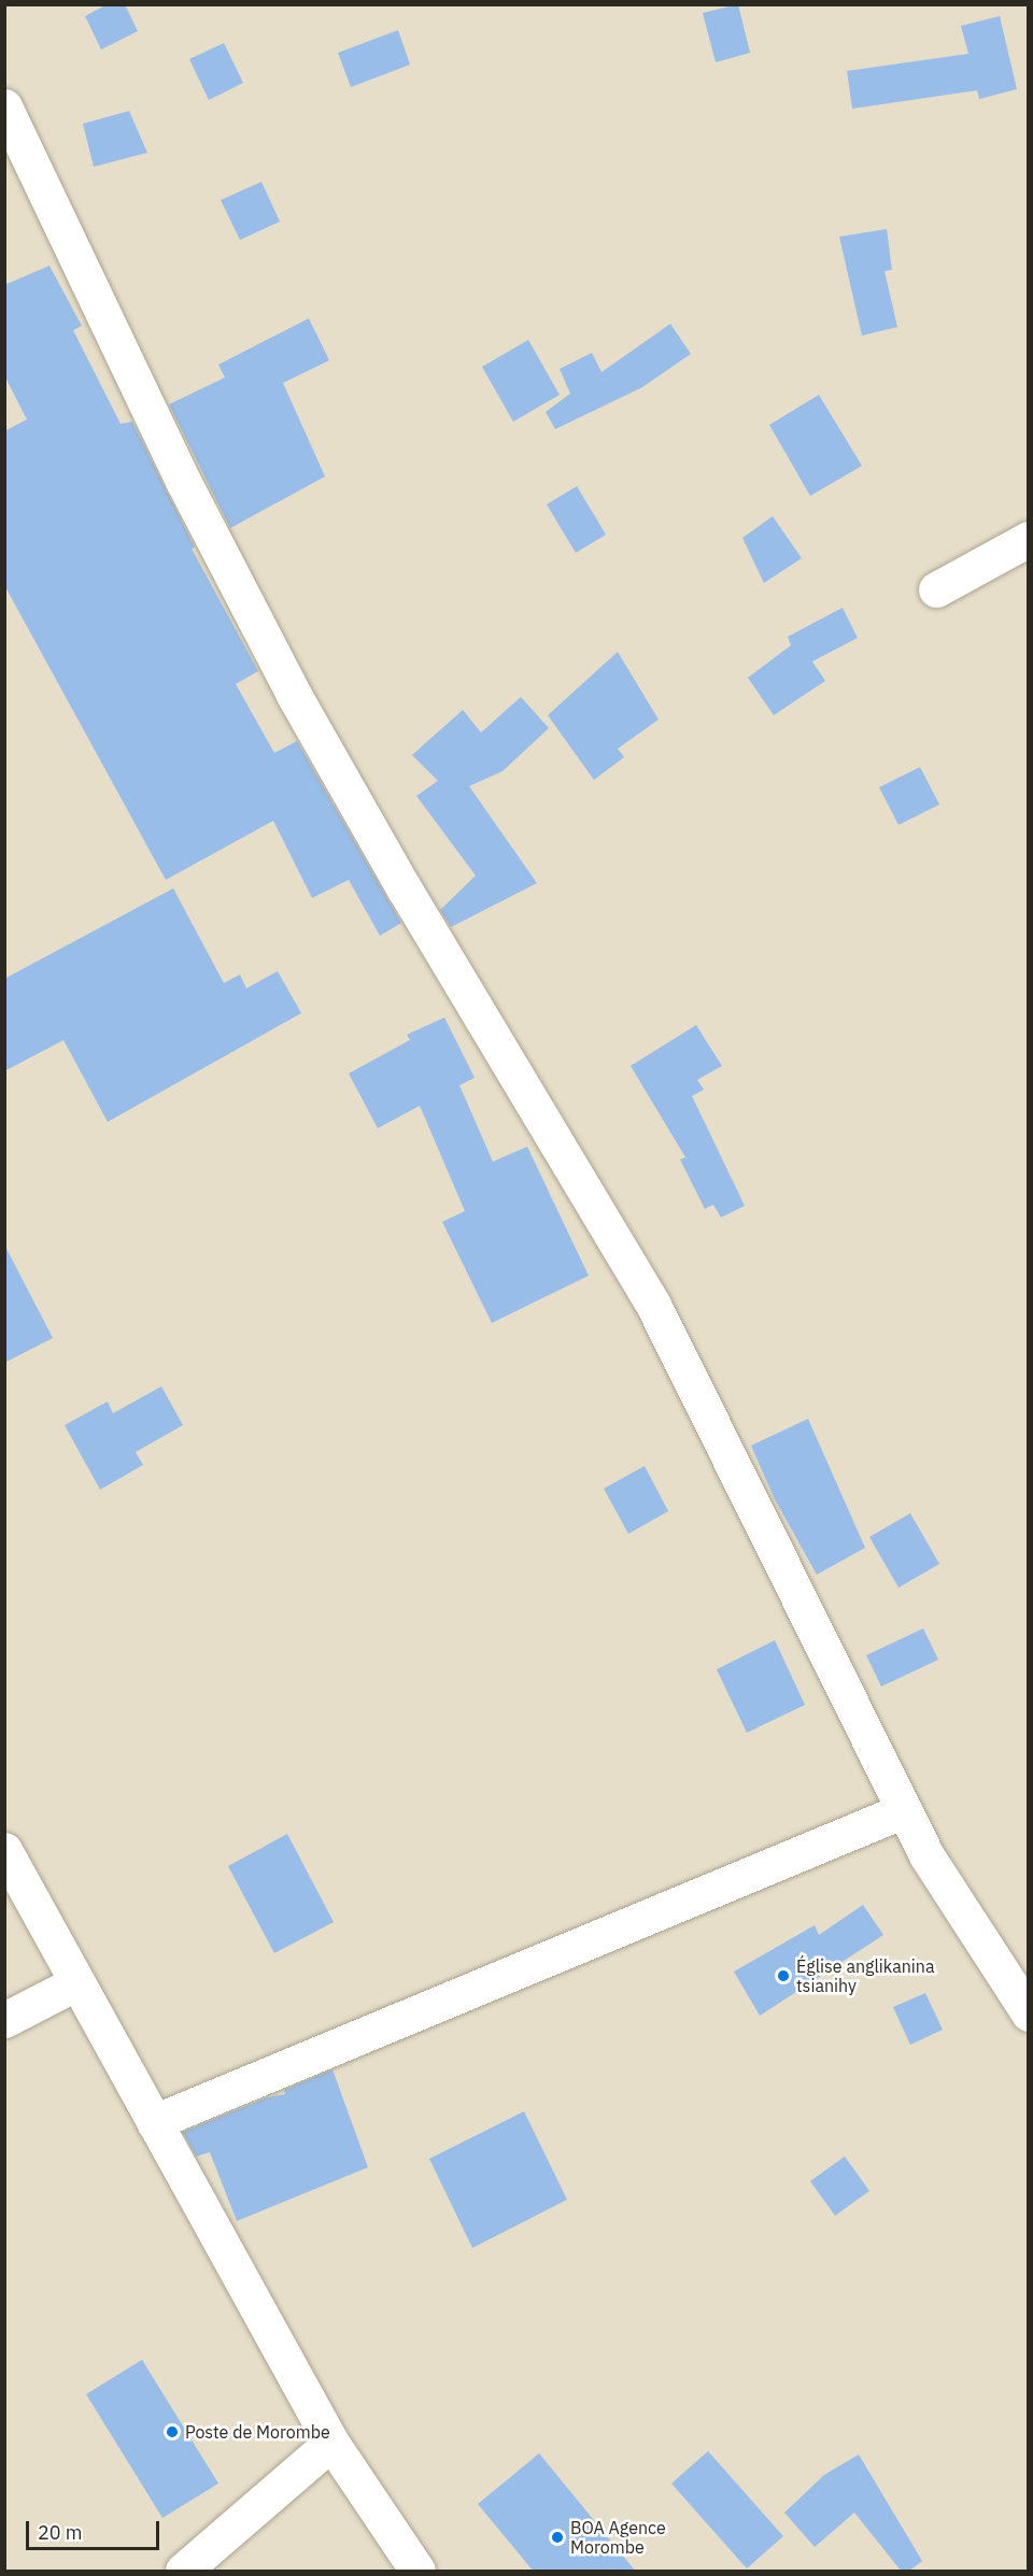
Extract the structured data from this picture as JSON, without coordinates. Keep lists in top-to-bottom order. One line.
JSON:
{"places":["Église anglikanina tsianihy","Poste de Morombe","BOA Agence Morombe"],"scale_bar":"20 m"}
